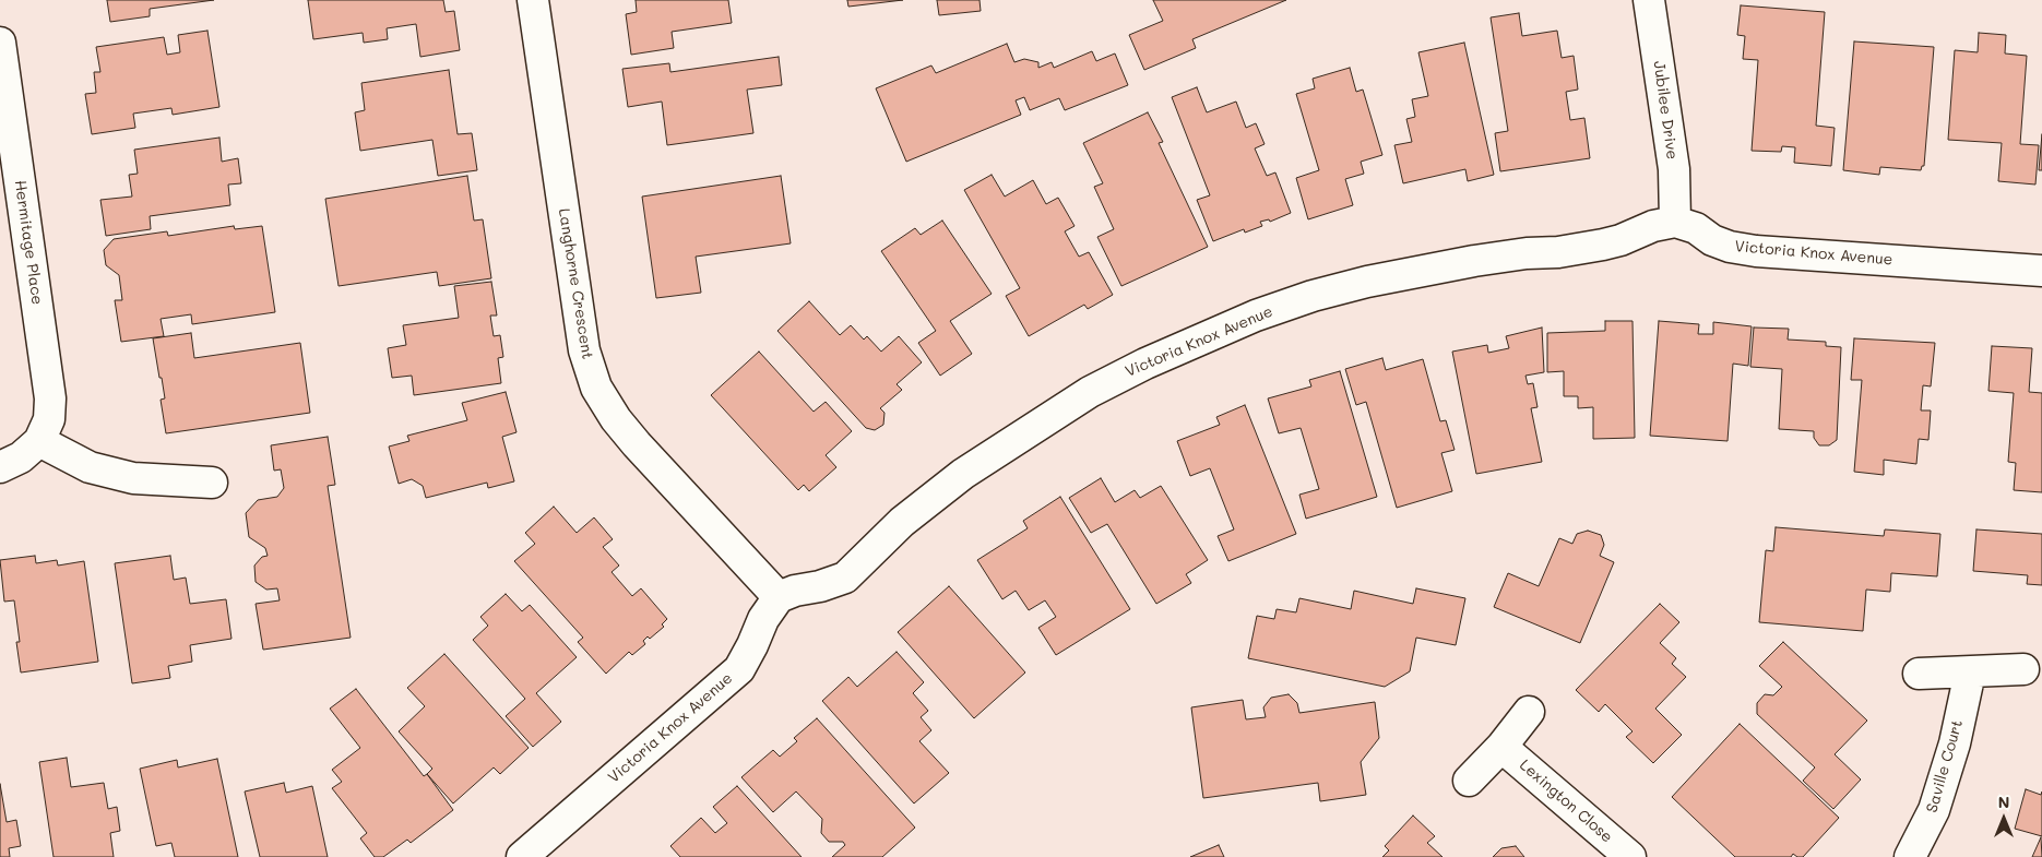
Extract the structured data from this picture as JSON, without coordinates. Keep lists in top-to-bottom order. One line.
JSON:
{"streets":{"street":["Jubilee Drive","Hermitage Place","Victoria Knox Avenue","Langhorne Crescent","Saville Court","Lexington Close"]},"crossings":[["Jubilee Drive","Victoria Knox Avenue"],["Victoria Knox Avenue","Langhorne Crescent"]],"north":"top"}
